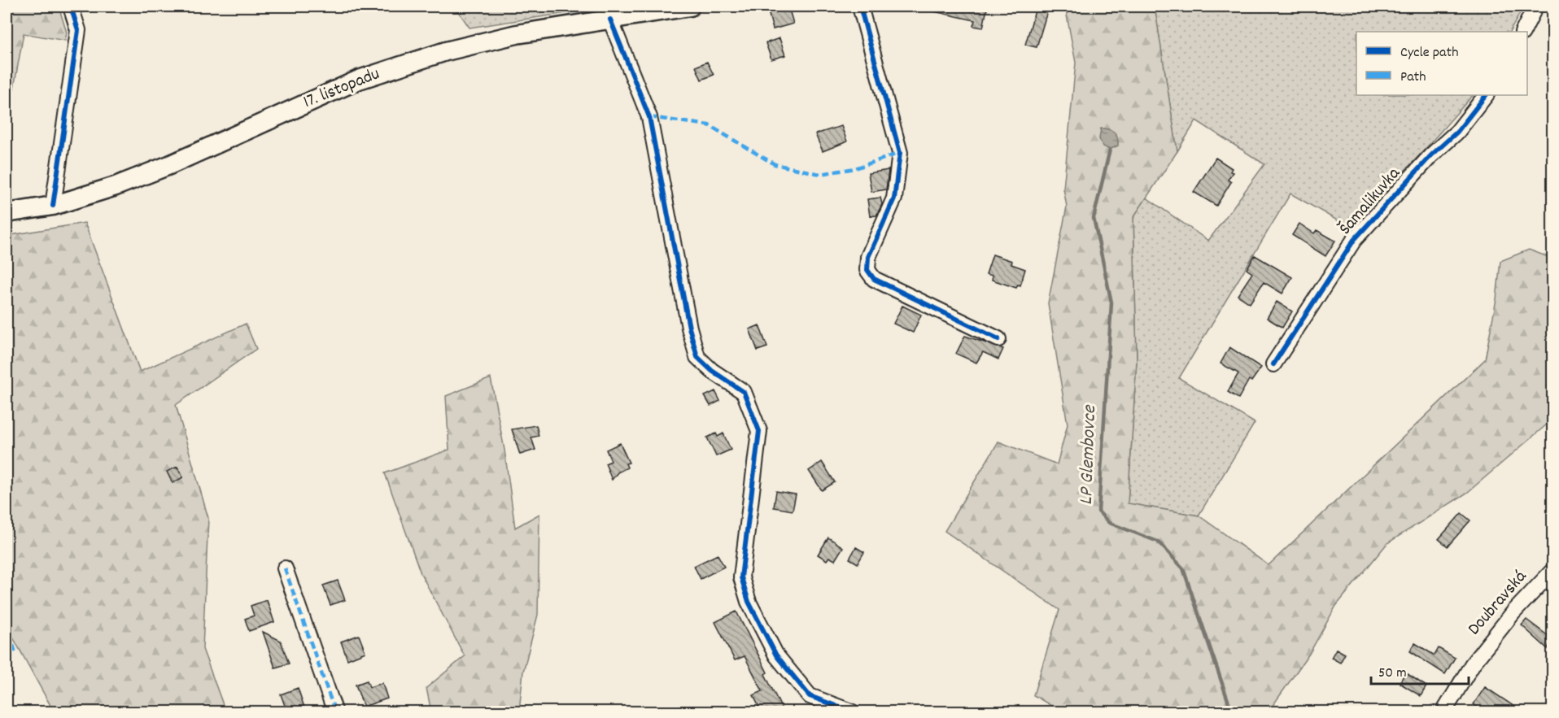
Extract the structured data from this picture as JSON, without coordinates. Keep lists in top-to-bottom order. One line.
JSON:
{"streets":{"main road":["17. listopadu"],"street":["Šamalikuvka","Doubravská"]},"water":["LP Glembovce"],"legend":["Cycle path","Path"],"scale_bar":"50 m"}
